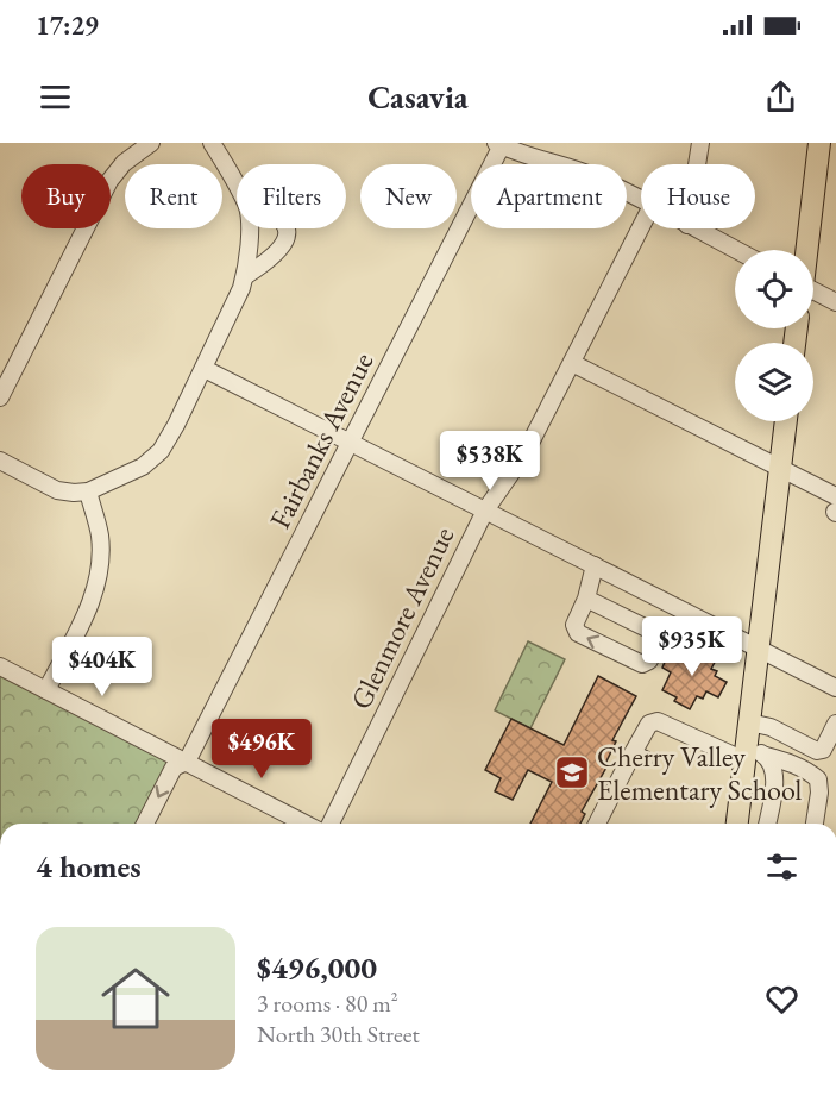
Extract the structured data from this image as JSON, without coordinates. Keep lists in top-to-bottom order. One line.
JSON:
{"streets":{"street":["Fairbanks Avenue","Glenmore Avenue"]},"places":{"school or university":["Cherry Valley Elementary School"]},"page":{"status":"17:29","header":"Casavia","chip":["Buy","Rent","Filters","New","Apartment","House"],"price":["$538K","$935K","$404K","$496K"],"heading":"4 homes","list":[{"name":"$496,000","note":"3 rooms · 80 m² · North 30th Street"}]}}
